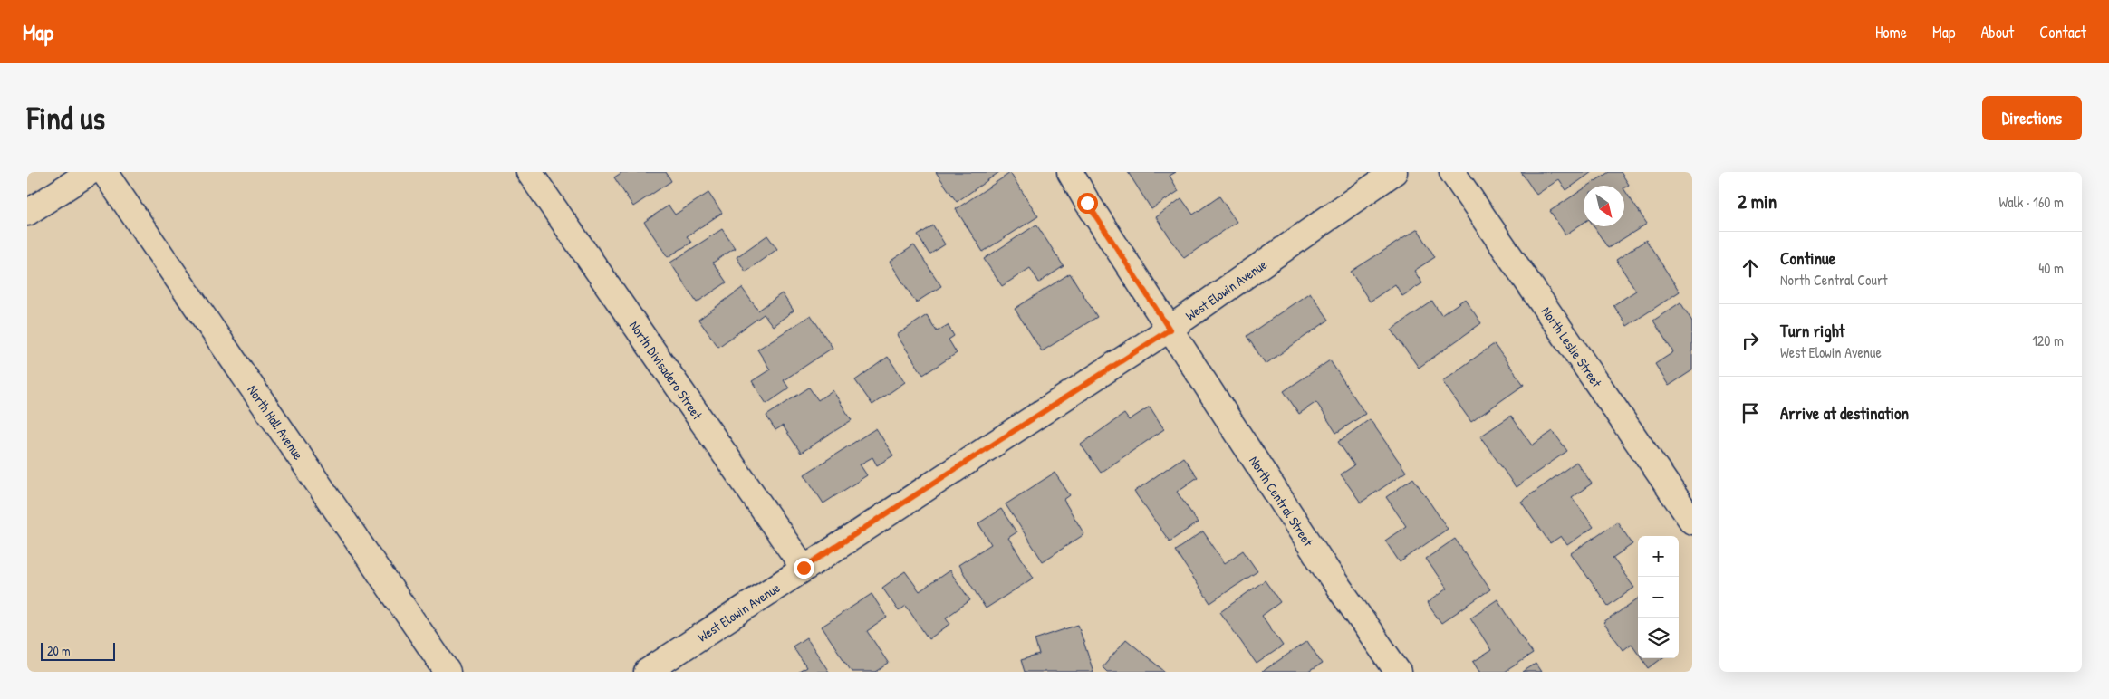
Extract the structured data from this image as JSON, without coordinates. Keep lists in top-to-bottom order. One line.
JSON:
{"streets":{"street":["West Elowin Avenue","North Leslie Street","North Divisadero Street","North Hall Avenue","North Central Street"]},"crossings":[["West Elowin Avenue","North Divisadero Street"],["West Elowin Avenue","North Central Street"]],"scale_bar":"20 m","north":"bottom right","page":{"header":"Map","nav":["Home","Map","About","Contact"],"buttons":"Directions","title":"Find us","heading":["2 min","Walk · 160 m"],"list":[["Continue","North Central Court","40 m"],["Turn right","West Elowin Avenue","120 m"],"Arrive at destination"],"map_buttons":["+","−"],"scale":"20 m"}}
